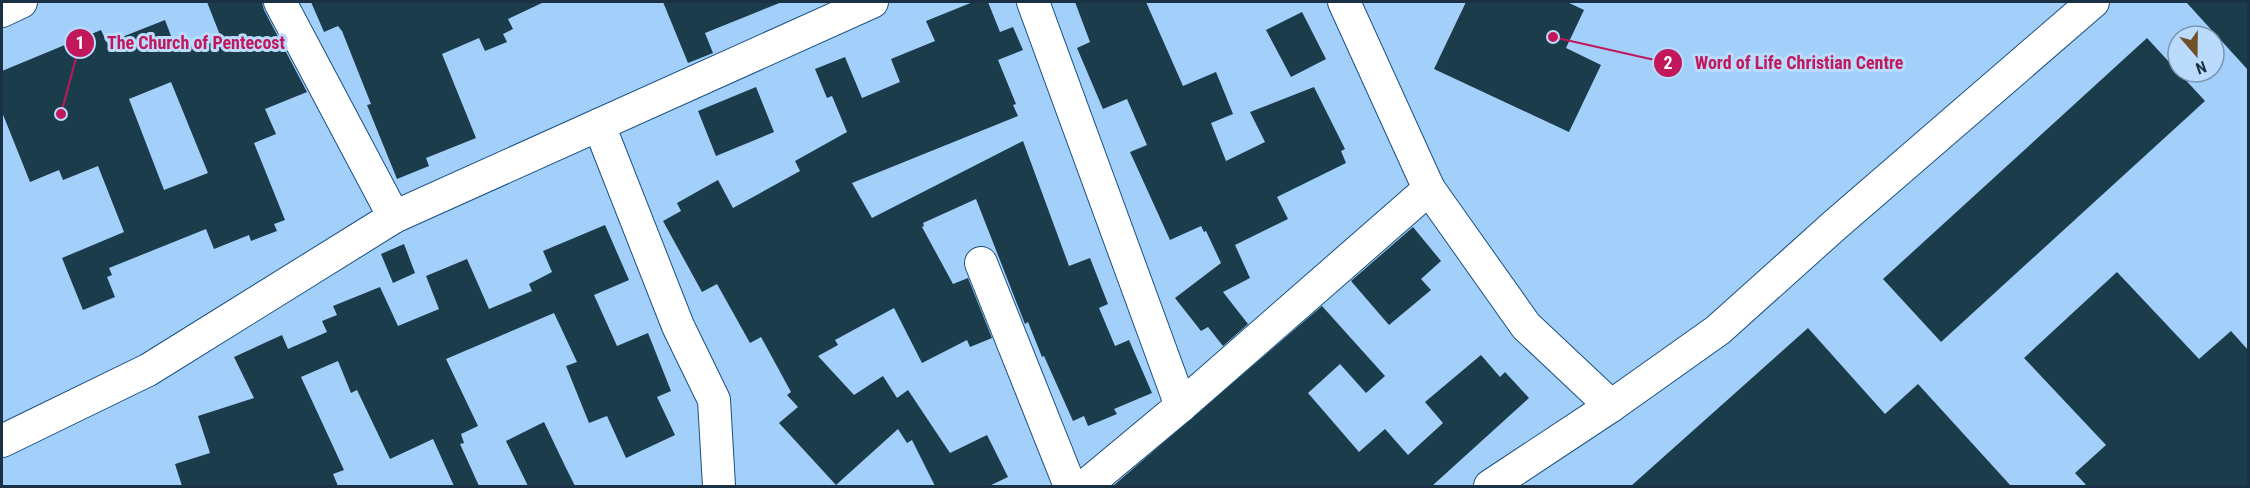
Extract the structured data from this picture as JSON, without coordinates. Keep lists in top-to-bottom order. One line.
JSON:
{"places":["Word of Life Christian Centre","The Church of Pentecost"],"north":"bottom"}
